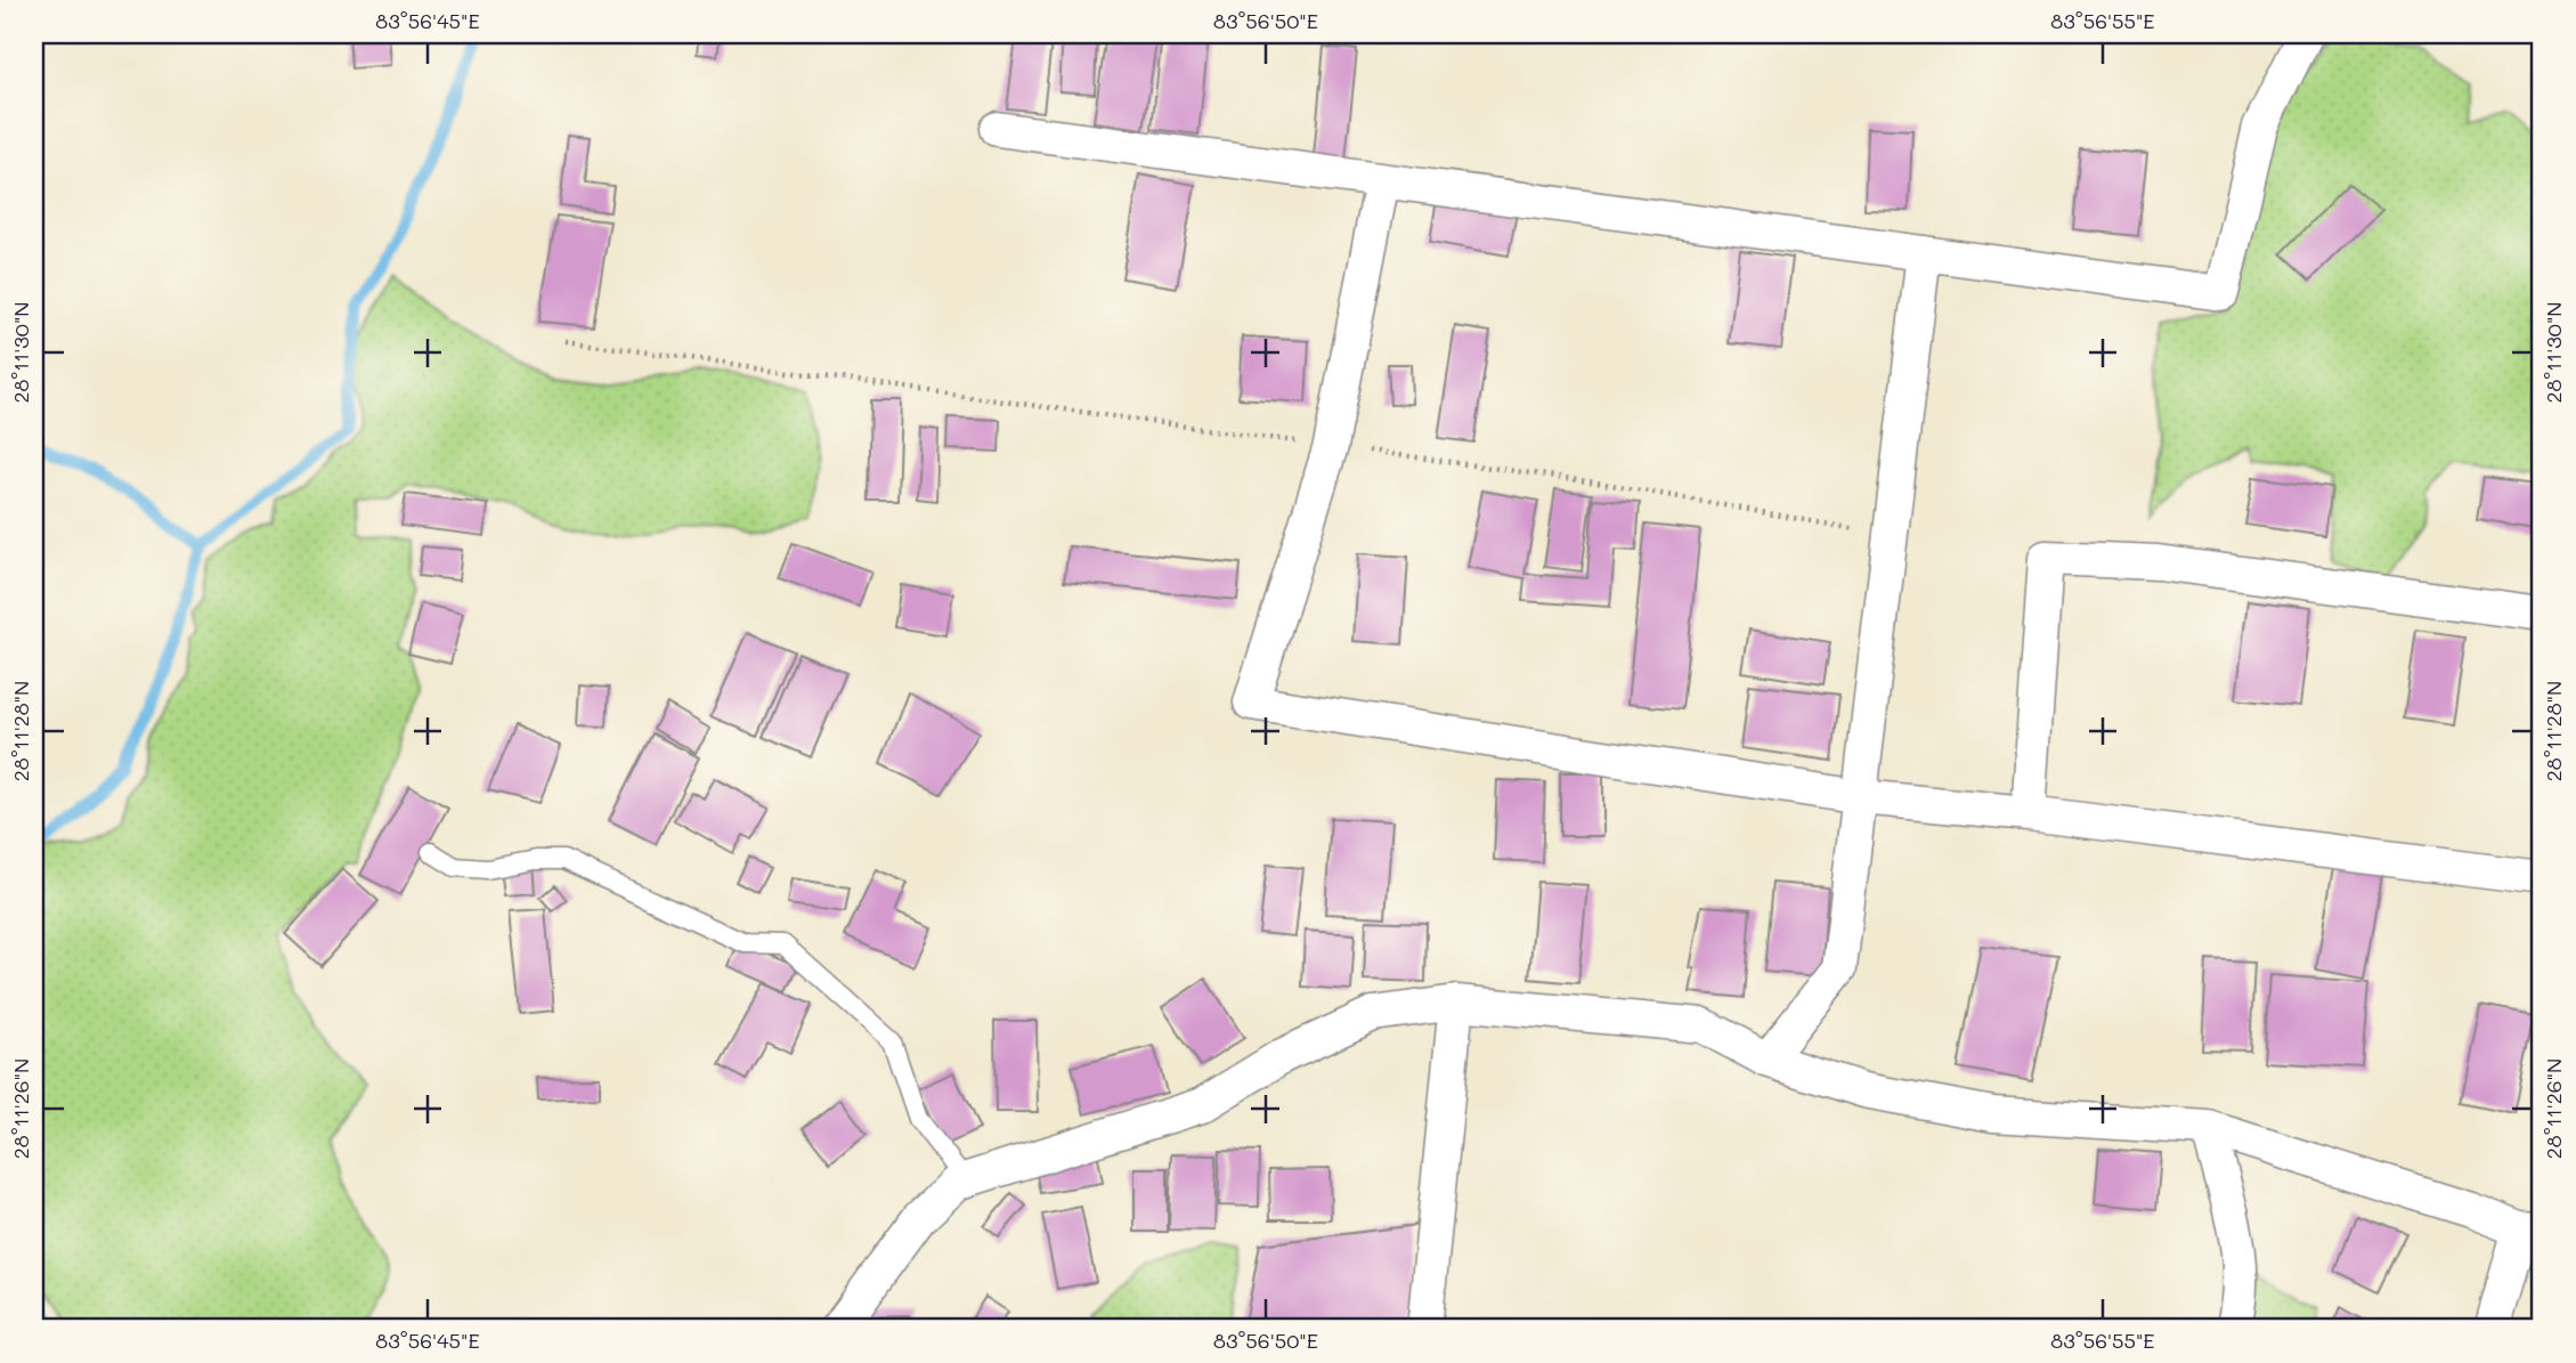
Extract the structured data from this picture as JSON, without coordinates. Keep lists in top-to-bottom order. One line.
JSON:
{"coordinates":["83°56'45\"E","83°56'50\"E","83°56'55\"E","28°11'30\"N","28°11'28\"N","28°11'26\"N"]}
